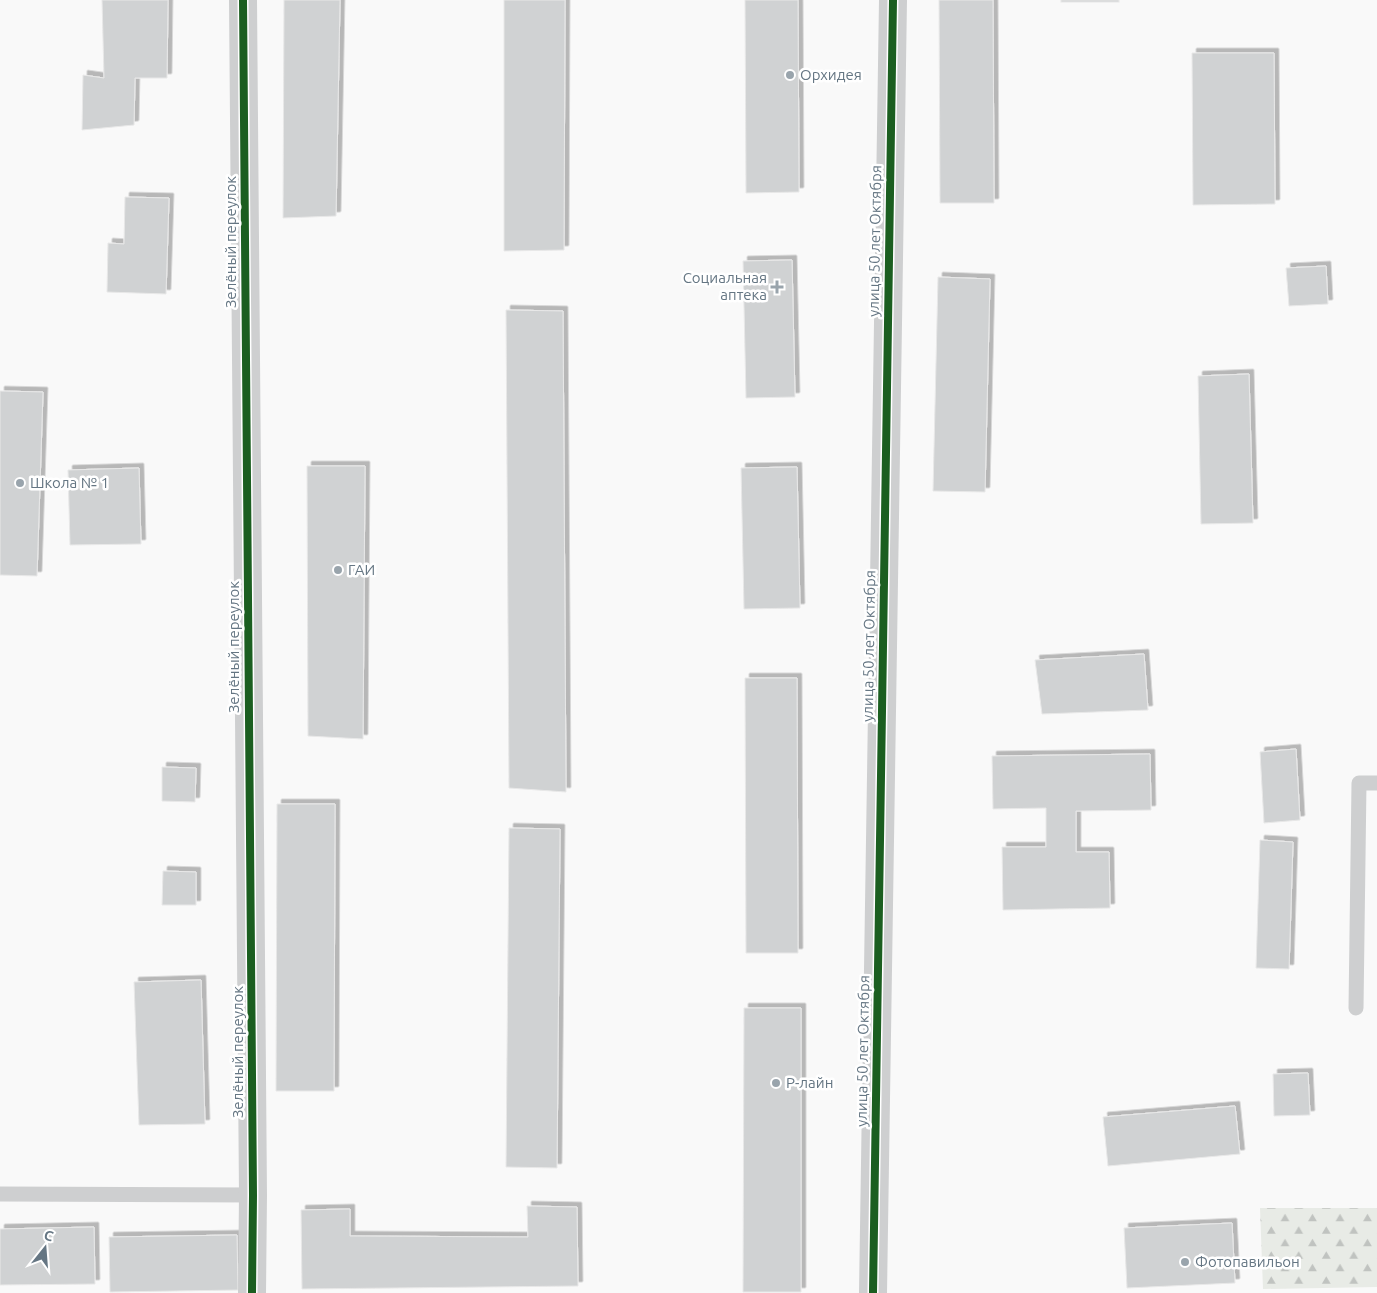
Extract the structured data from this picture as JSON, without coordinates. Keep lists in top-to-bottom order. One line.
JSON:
{"streets":{"street":["улица 50 лет Октября","Зелёный переулок"]},"places":{"other":["Орхидея","Школа № 1","ГАИ","Р-лайн","Фотопавильон"],"health":["Социальная аптека"]},"north":"top"}
